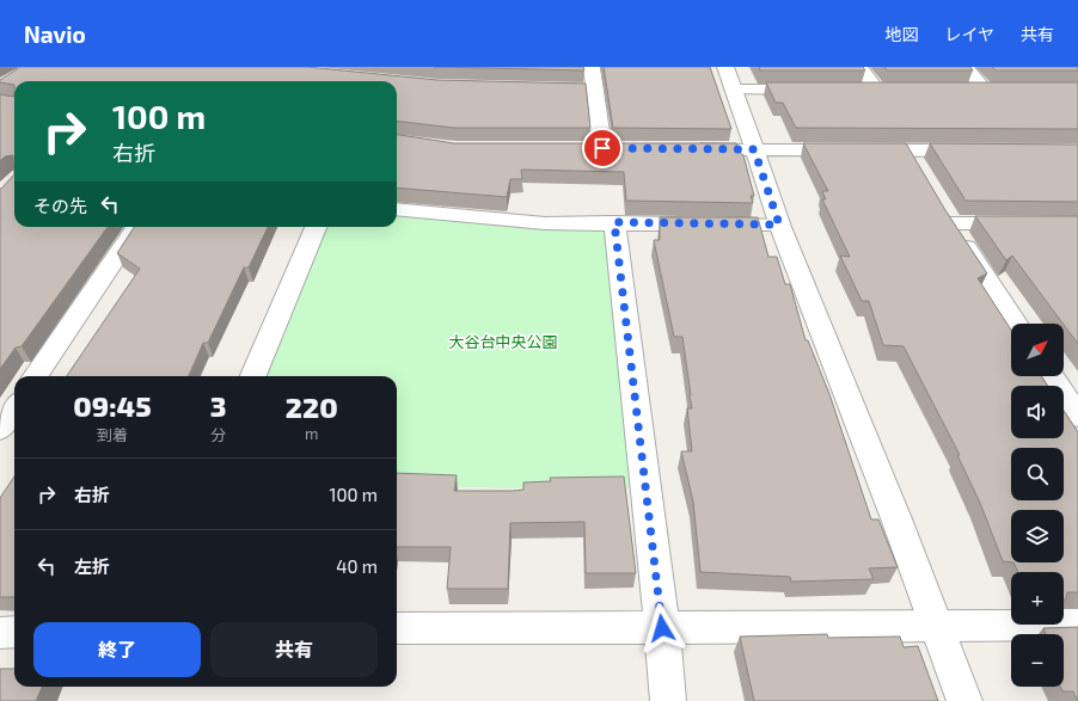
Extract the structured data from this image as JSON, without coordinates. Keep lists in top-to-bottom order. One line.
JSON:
{"parks":["大谷台中央公園"],"north":"top right","page":{"header":"Navio","nav":["地図","レイヤ","共有"],"turn":["100 m","右折"],"then":"その先","map_buttons":["+","−"],"eta":["09:45","到着","3","分","220","m"],"list":[{"name":"右折","value":"100 m"},{"name":"左折","value":"40 m"}],"buttons":["終了","共有"]}}
